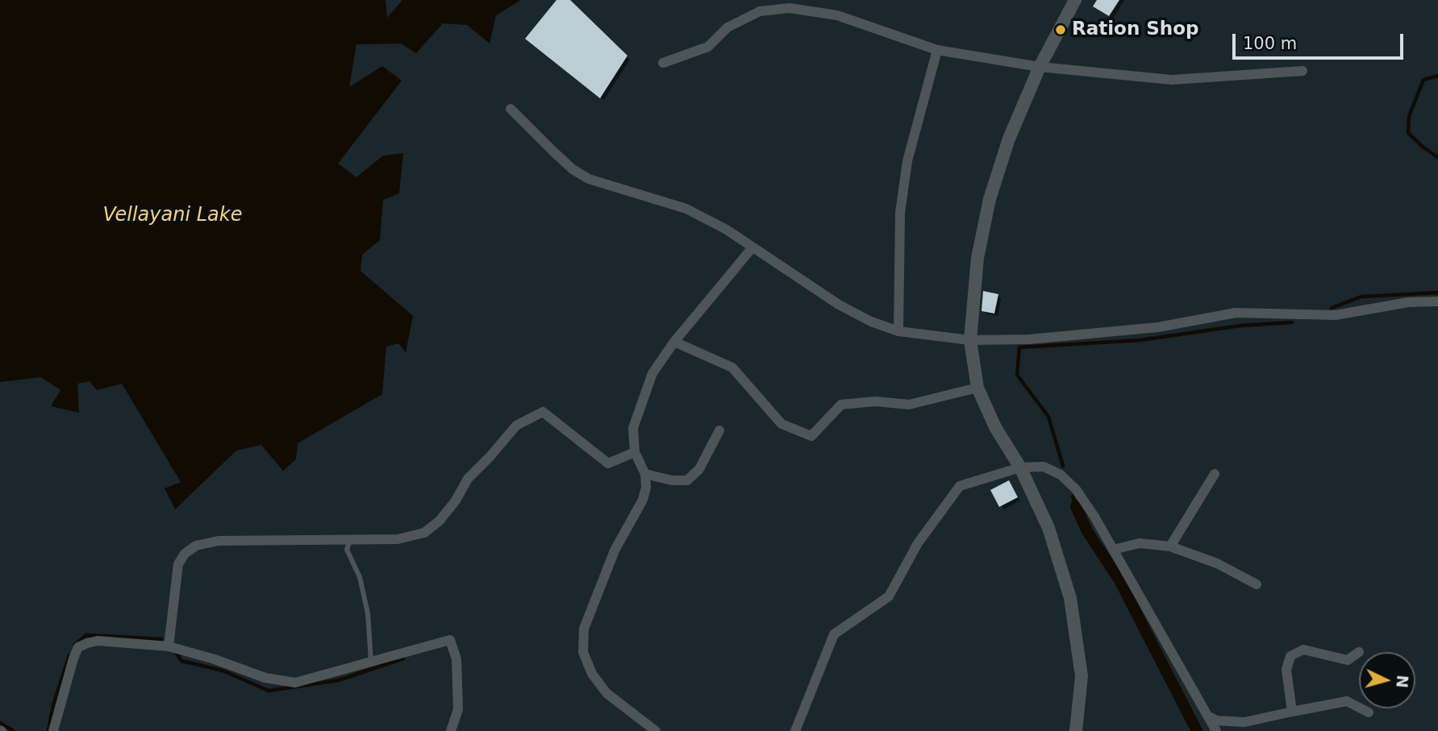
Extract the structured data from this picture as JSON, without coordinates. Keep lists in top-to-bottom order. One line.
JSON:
{"water":["Vellayani Lake"],"places":["Ration Shop"],"scale_bar":"100 m","north":"right"}
